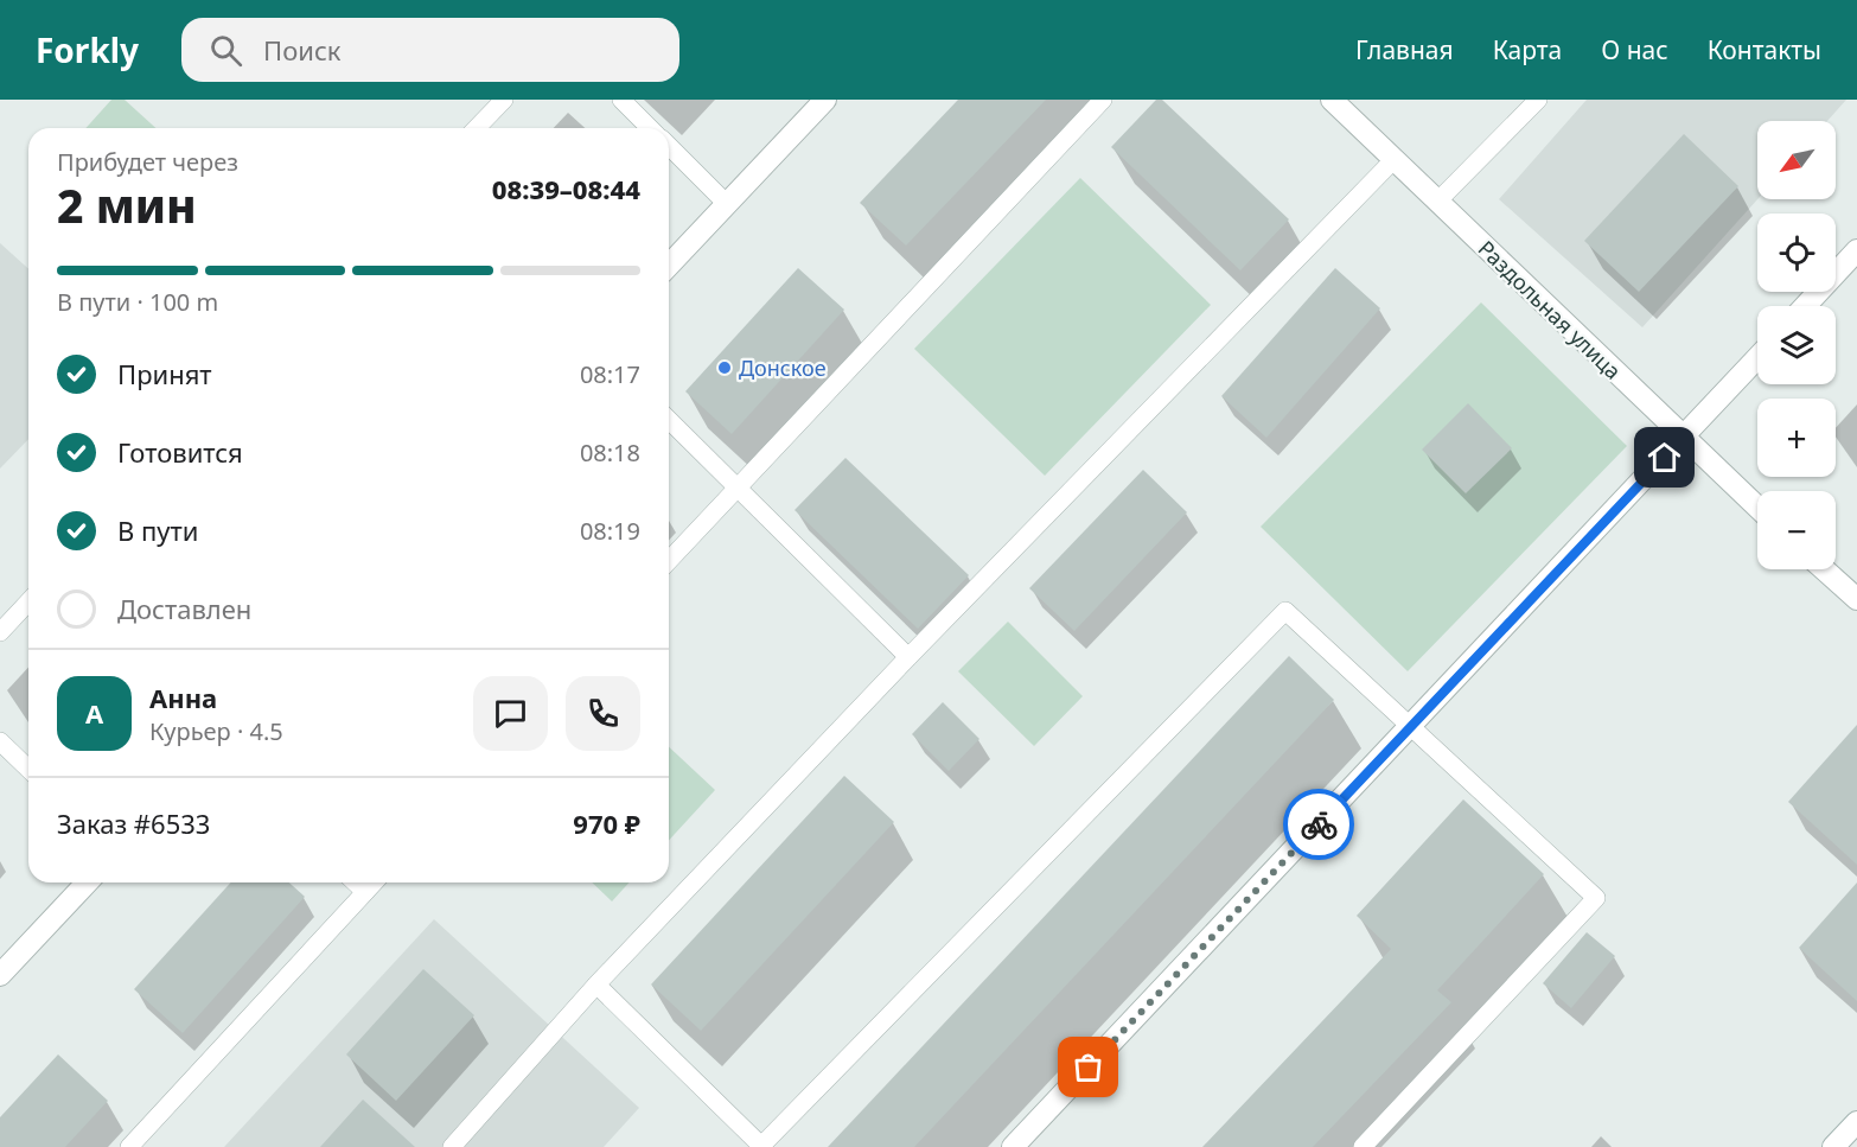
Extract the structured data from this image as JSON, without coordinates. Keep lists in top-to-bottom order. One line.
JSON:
{"streets":{"street":["Раздольная улица"]},"places":["Донское"],"north":"bottom left","page":{"header":"Forkly","search":"Поиск","nav":["Главная","Карта","О нас","Контакты"],"map_buttons":["+","−"],"heading":["2 мин","Прибудет через","08:39–08:44"],"panel":["Анна","Курьер · 4.5","Заказ #6533","970 ₽"],"bar":"В пути · 100 m","list":[["Принят","08:17"],["Готовится","08:18"],["В пути","08:19"],"Доставлен"],"round":"А"}}
